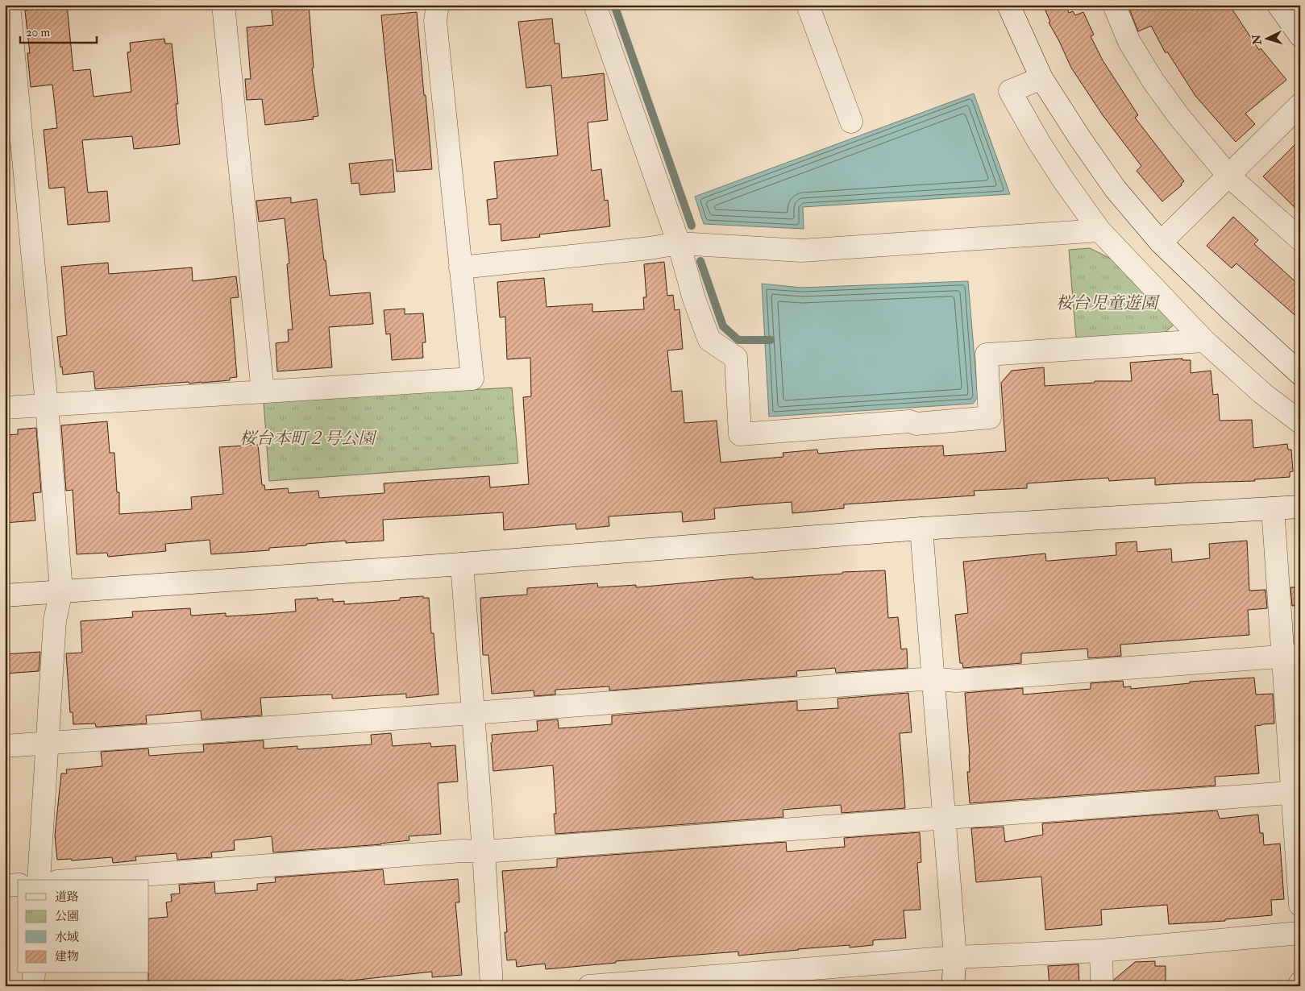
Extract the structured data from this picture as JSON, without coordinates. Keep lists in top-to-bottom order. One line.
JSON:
{"parks":["桜台児童遊園","桜台本町２号公園"],"legend":["道路","公園","水域","建物"],"scale_bar":"20 m","north":"left"}
